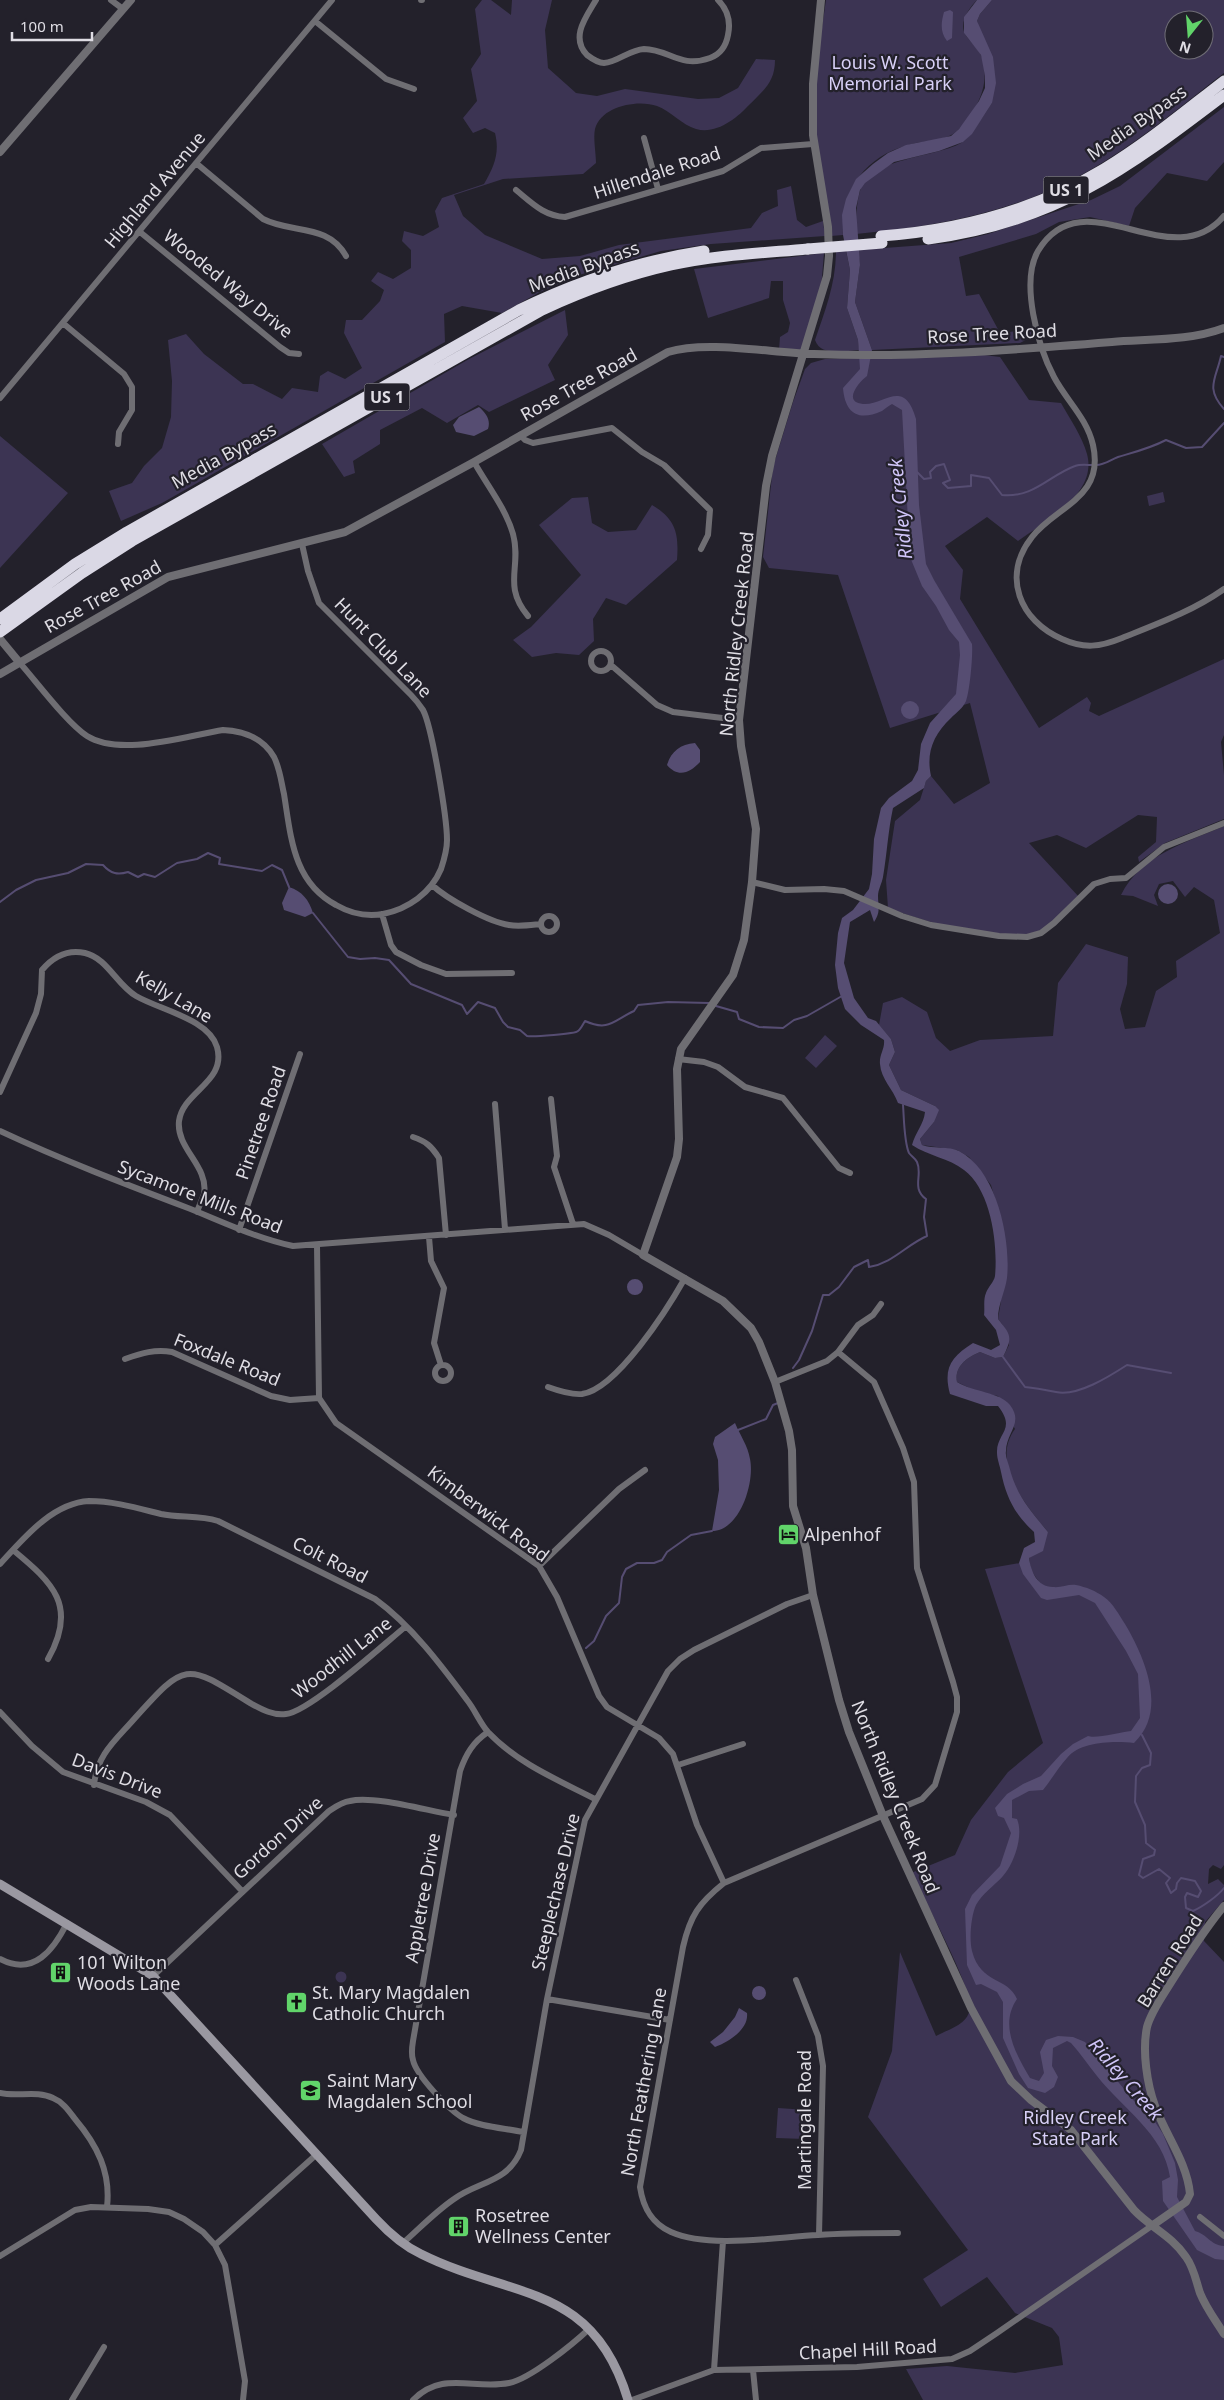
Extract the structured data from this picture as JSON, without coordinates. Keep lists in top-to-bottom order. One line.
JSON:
{"streets":{"highway":["Media Bypass","US 1"],"street":["Hillendale Road","Highland Avenue","Wooded Way Drive","Rose Tree Road","North Ridley Creek Road","Hunt Club Lane","Kelly Lane","Pinetree Road","Sycamore Mills Road","Foxdale Road","Kimberwick Road","Colt Road","Woodhill Lane","Davis Drive","Gordon Drive","Steeplechase Drive","Appletree Drive","Barren Road","North Feathering Lane","Martingale Road","Chapel Hill Road"]},"crossings":[["Hillendale Road","North Ridley Creek Road"],["Highland Avenue","Wooded Way Drive"],["Rose Tree Road","North Ridley Creek Road"],["Rose Tree Road","Hunt Club Lane"],["North Ridley Creek Road","Sycamore Mills Road"],["North Ridley Creek Road","Steeplechase Drive"],["North Ridley Creek Road","North Feathering Lane"],["North Ridley Creek Road","Chapel Hill Road"],["Kelly Lane","Sycamore Mills Road"],["Pinetree Road","Sycamore Mills Road"],["Foxdale Road","Kimberwick Road"],["Kimberwick Road","Steeplechase Drive"],["Kimberwick Road","North Feathering Lane"],["Colt Road","Woodhill Lane"],["Colt Road","Steeplechase Drive"],["Colt Road","Appletree Drive"],["Woodhill Lane","Davis Drive"],["Davis Drive","Gordon Drive"],["Gordon Drive","Appletree Drive"],["Steeplechase Drive","Appletree Drive"],["Barren Road","Chapel Hill Road"],["North Feathering Lane","Martingale Road"]],"water":["Ridley Creek"],"parks":["Louis W. Scott Memorial Park","Ridley Creek State Park"],"places":{"hotel":["Alpenhof"],"building":["101 Wilton Woods Lane","Rosetree Wellness Center"],"church":["St. Mary Magdalen Catholic Church"],"school or university":["Saint Mary Magdalen School"]},"scale_bar":"100 m","north":"bottom"}
